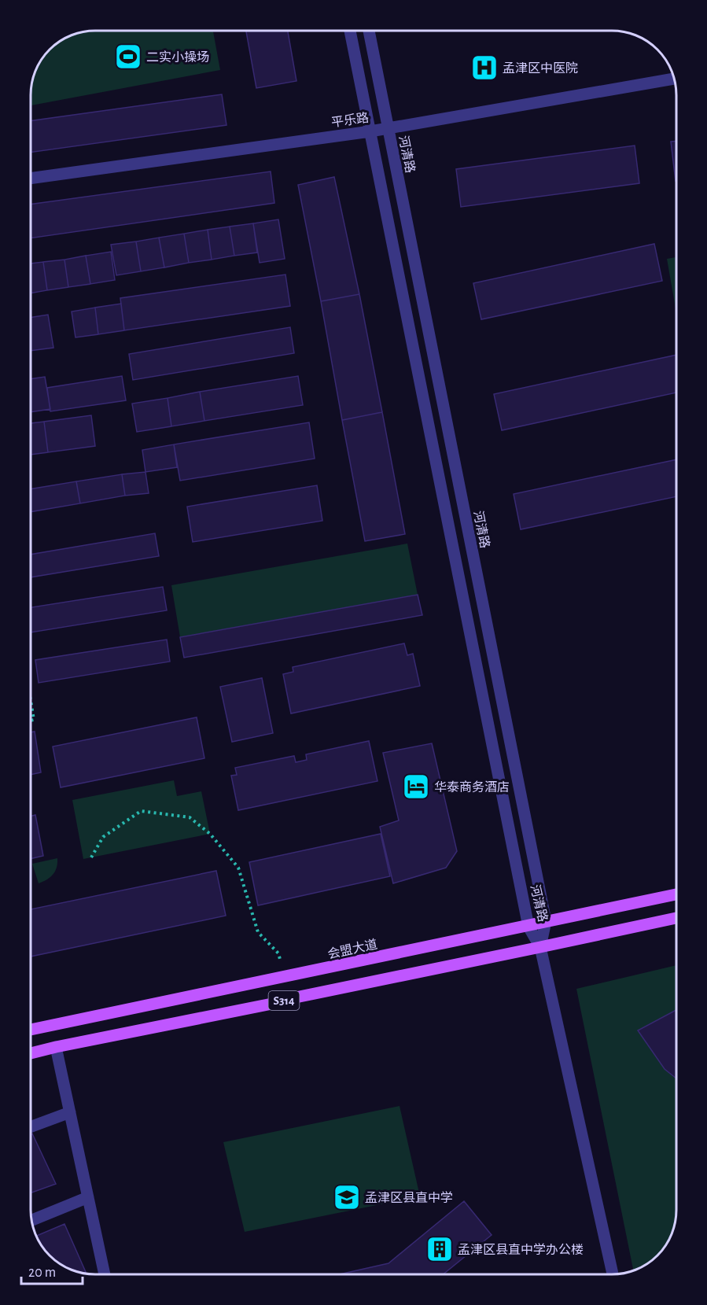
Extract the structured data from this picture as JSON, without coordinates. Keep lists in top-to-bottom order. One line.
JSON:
{"streets":{"main road":["会盟大道","S314"],"street":["平乐路","河清路"]},"crossings":[["平乐路","河清路"],["河清路","会盟大道"],["河清路","S314"]],"places":{"sports":["二实小操场"],"hospital":["孟津区中医院"],"hotel":["华泰商务酒店"],"school or university":["孟津区县直中学"],"building":["孟津区县直中学办公楼"]},"scale_bar":"20 m"}
